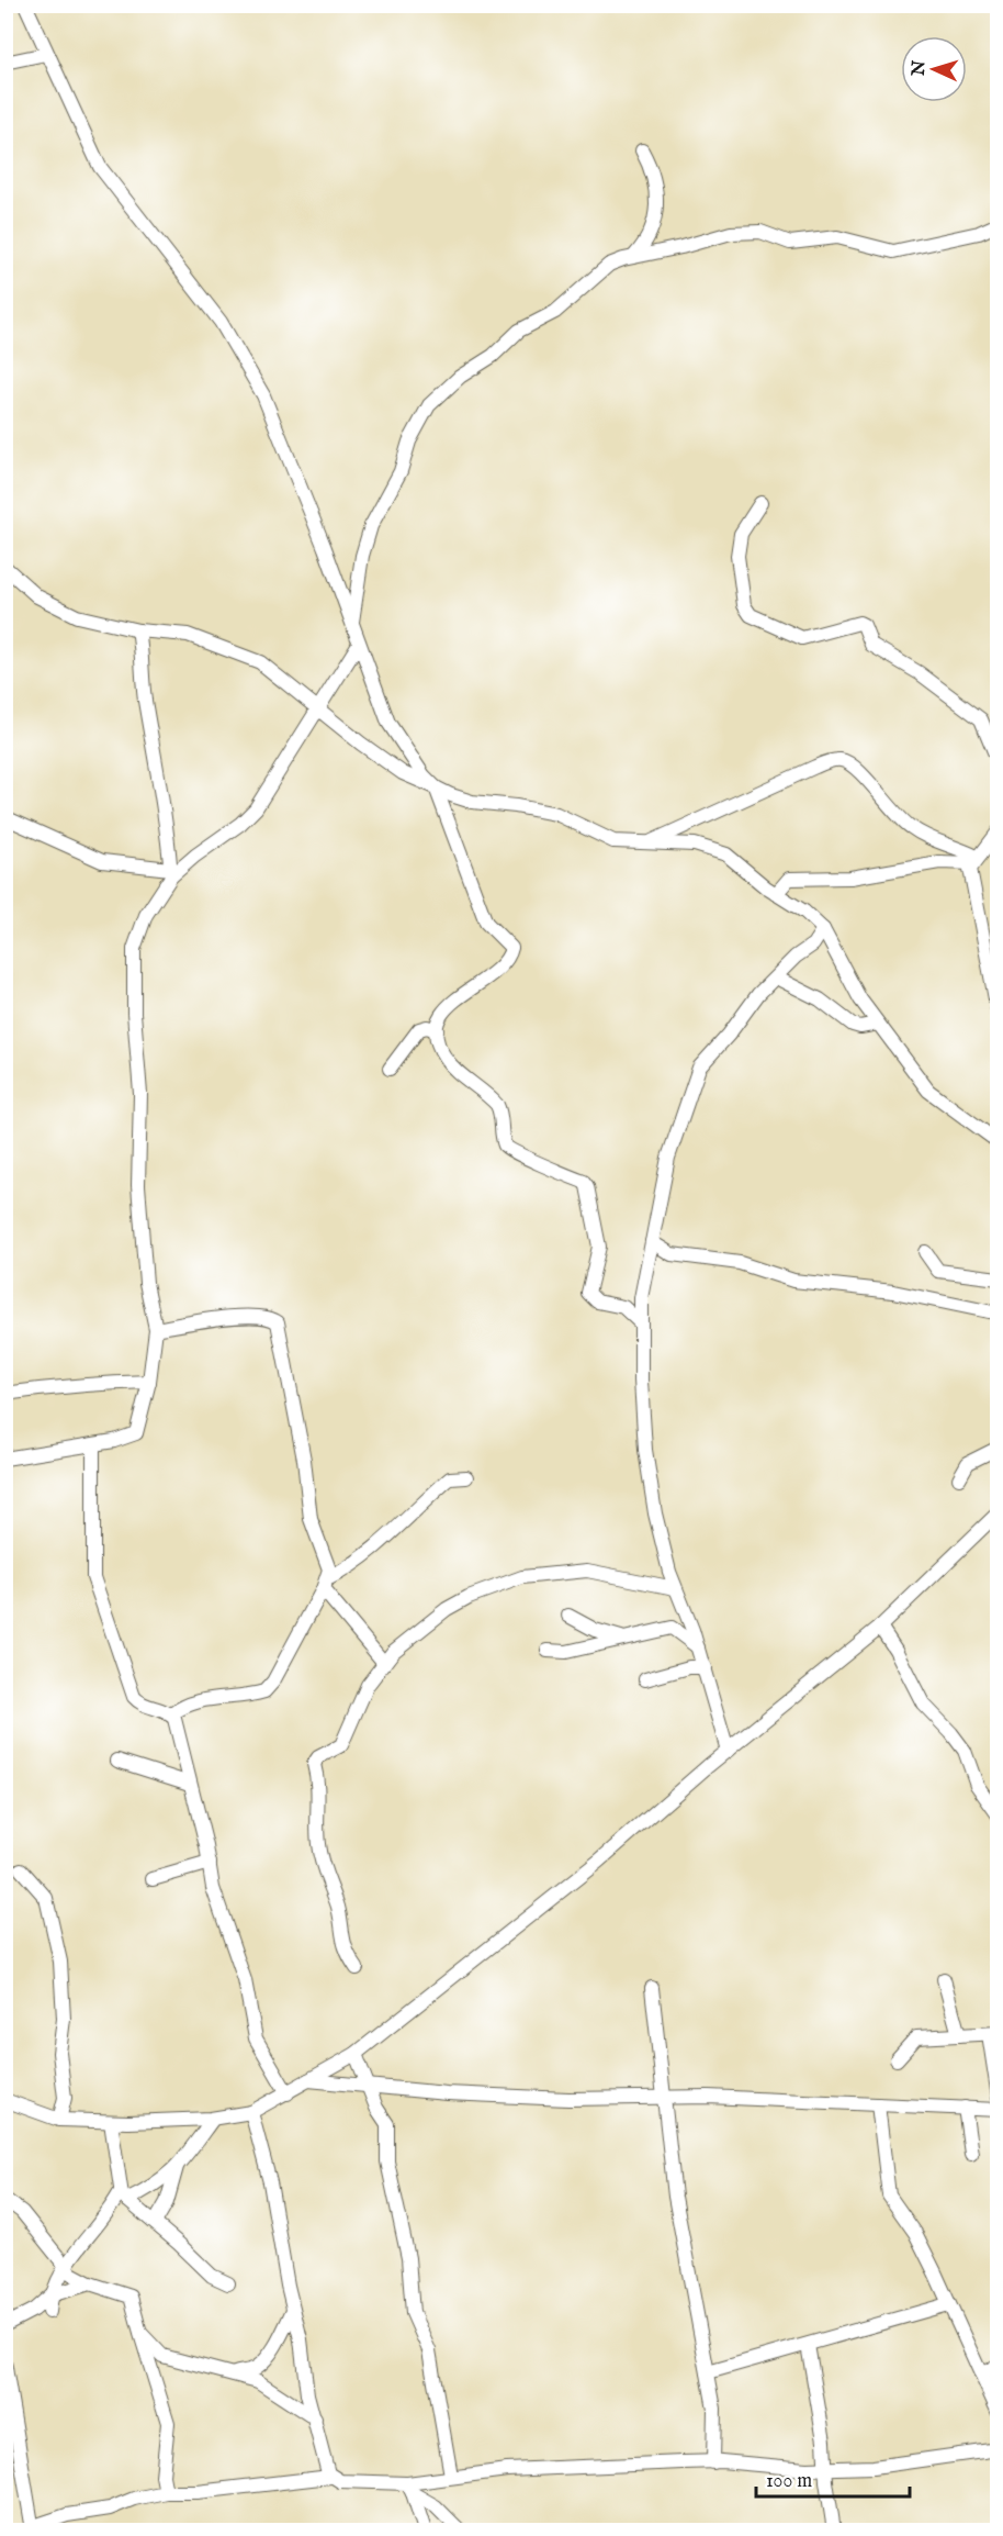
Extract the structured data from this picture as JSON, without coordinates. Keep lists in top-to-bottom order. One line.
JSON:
{"scale_bar":"100 m","north":"left"}
